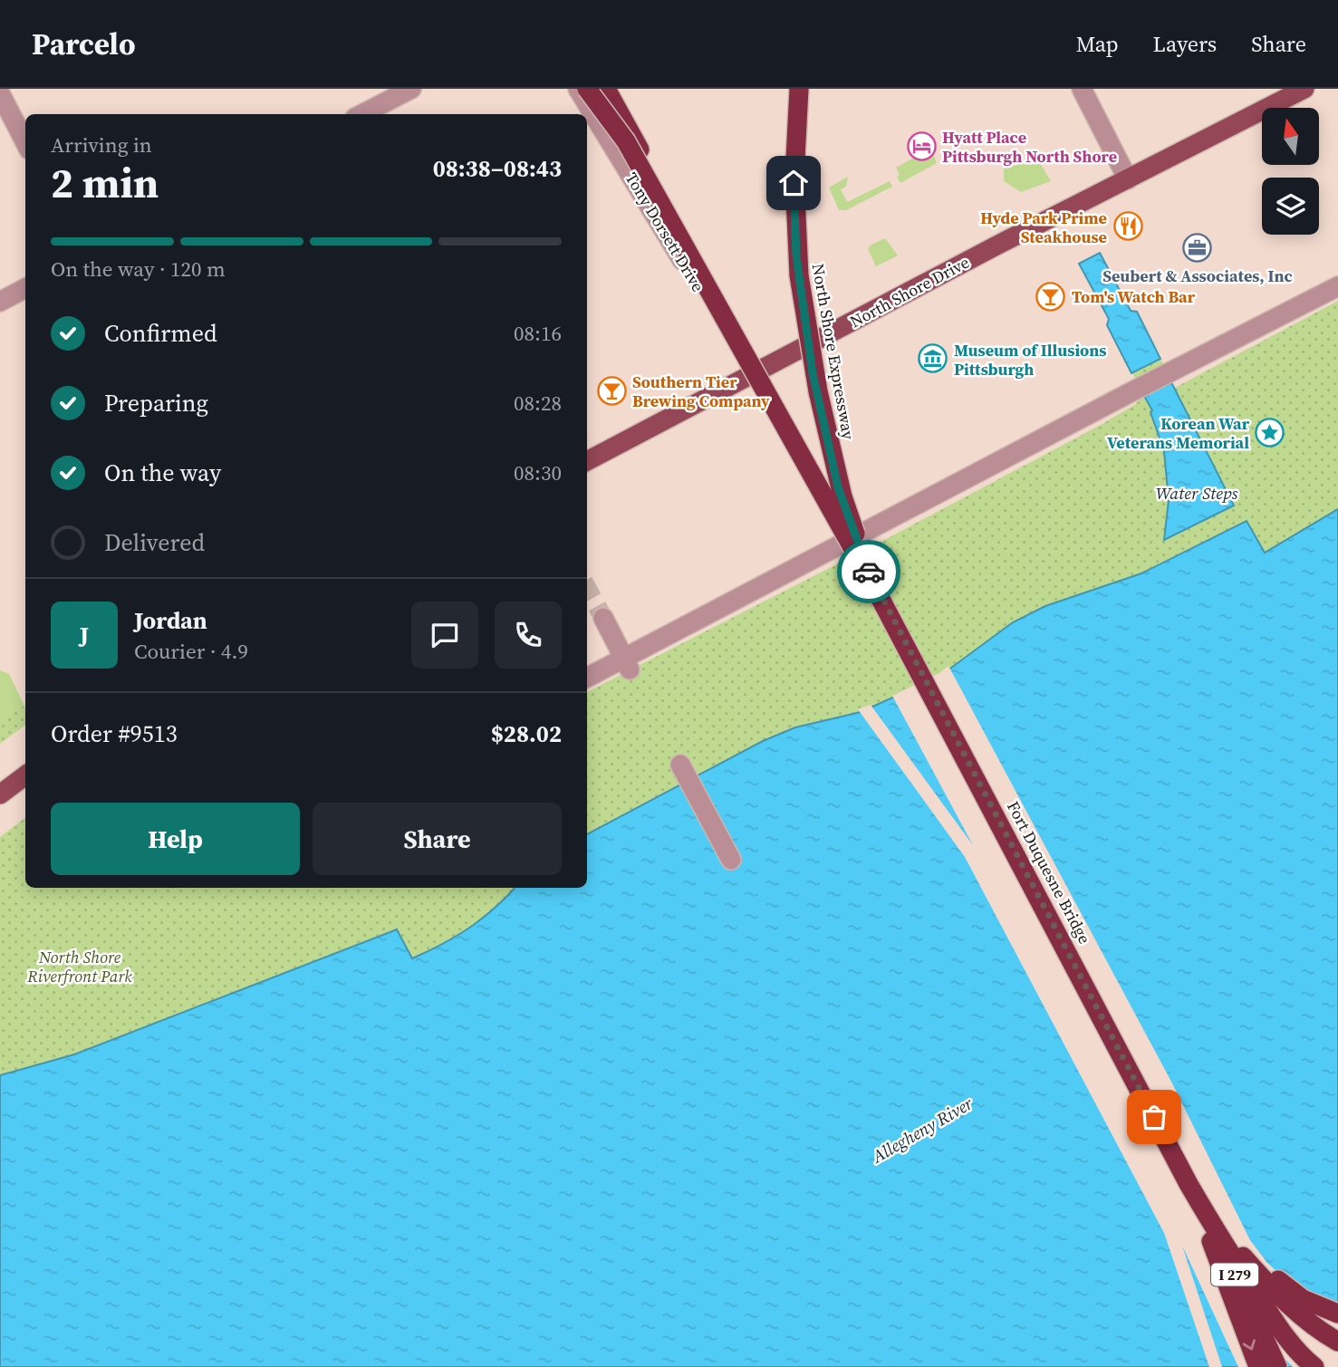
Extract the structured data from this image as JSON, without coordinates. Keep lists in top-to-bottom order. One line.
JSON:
{"streets":{"highway":["North Shore Expressway","Fort Duquesne Bridge","I 279"],"main road":["North Shore Drive"],"street":["Tony Dorsett Drive"]},"crossings":[["Tony Dorsett Drive","North Shore Drive"],["North Shore Expressway","Fort Duquesne Bridge"],["Fort Duquesne Bridge","I 279"]],"water":["Water Steps","Allegheny River"],"parks":["North Shore Riverfront Park"],"places":{"hotel":["Hyatt Place Pittsburgh North Shore"],"restaurant":["Hyde Park Prime Steakhouse"],"office":["Seubert & Associates, Inc"],"bar":["Tom's Watch Bar","Southern Tier Brewing Company"],"museum":["Museum of Illusions Pittsburgh"],"place":["Korean War Veterans Memorial"]},"north":"top","page":{"header":"Parcelo","nav":["Map","Layers","Share"],"heading":["2 min","Arriving in","08:38–08:43"],"panel":["Jordan","Courier · 4.9","Order #9513","$28.02"],"bar":"On the way · 120 m","list":[["Confirmed","08:16"],["Preparing","08:28"],["On the way","08:30"],"Delivered"],"round":"J","buttons":["Help","Share"]}}
